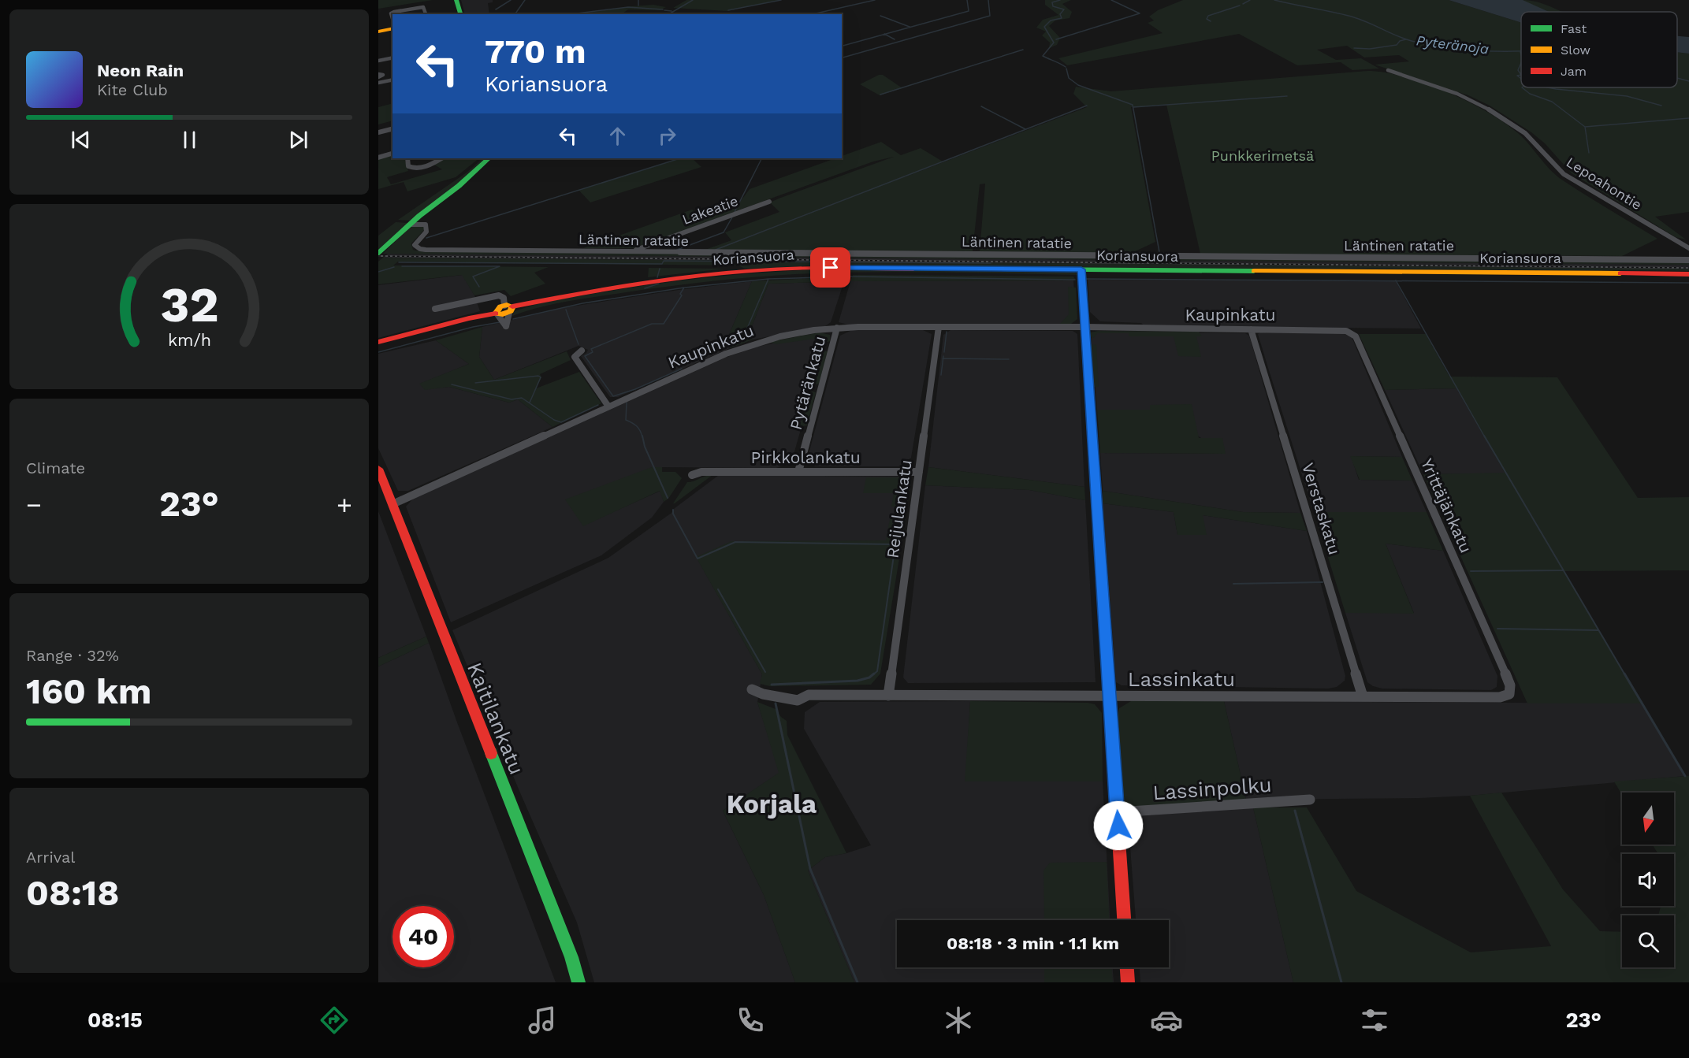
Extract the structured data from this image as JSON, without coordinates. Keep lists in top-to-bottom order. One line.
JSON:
{"streets":{"street":["Lepoahontie","Lakeatie","Läntinen ratatie","Koriansuora","Kaupinkatu","Pytäränkatu","Pirkkolankatu","Yrittäjänkatu","Reijulankatu","Verstaskatu","Lassinkatu","Kaitilankatu","Lassinpolku"]},"crossings":[["Lakeatie","Läntinen ratatie"],["Kaupinkatu","Pytäränkatu"],["Kaupinkatu","Yrittäjänkatu"],["Kaupinkatu","Reijulankatu"],["Kaupinkatu","Verstaskatu"],["Kaupinkatu","Kaitilankatu"],["Pytäränkatu","Pirkkolankatu"],["Pirkkolankatu","Reijulankatu"],["Yrittäjänkatu","Lassinkatu"],["Reijulankatu","Lassinkatu"],["Verstaskatu","Lassinkatu"]],"districts":["Korjala"],"water":["Pyteränoja"],"parks":["Punkkerimetsä"],"legend":["Fast","Slow","Jam"],"north":"bottom","page":{"turn":["770 m","Koriansuora"],"song":["Neon Rain","Kite Club"],"tile":["Climate",["Range · 32%","160 km"],["Arrival","08:18"]],"heat":["−","23°","+"],"limit":"40","trip":"08:18 · 3 min · 1.1 km","tabs":["08:15","23°"],"gauge":["32","km/h"]}}
